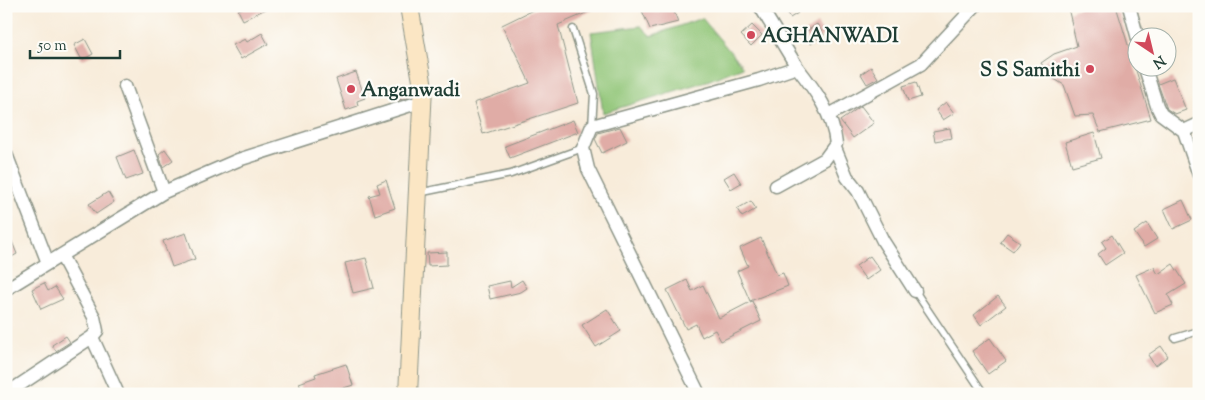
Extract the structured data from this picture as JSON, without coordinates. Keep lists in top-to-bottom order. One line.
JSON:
{"places":["AGHANWADI","S S Samithi","Anganwadi"],"scale_bar":"50 m","north":"bottom right"}
